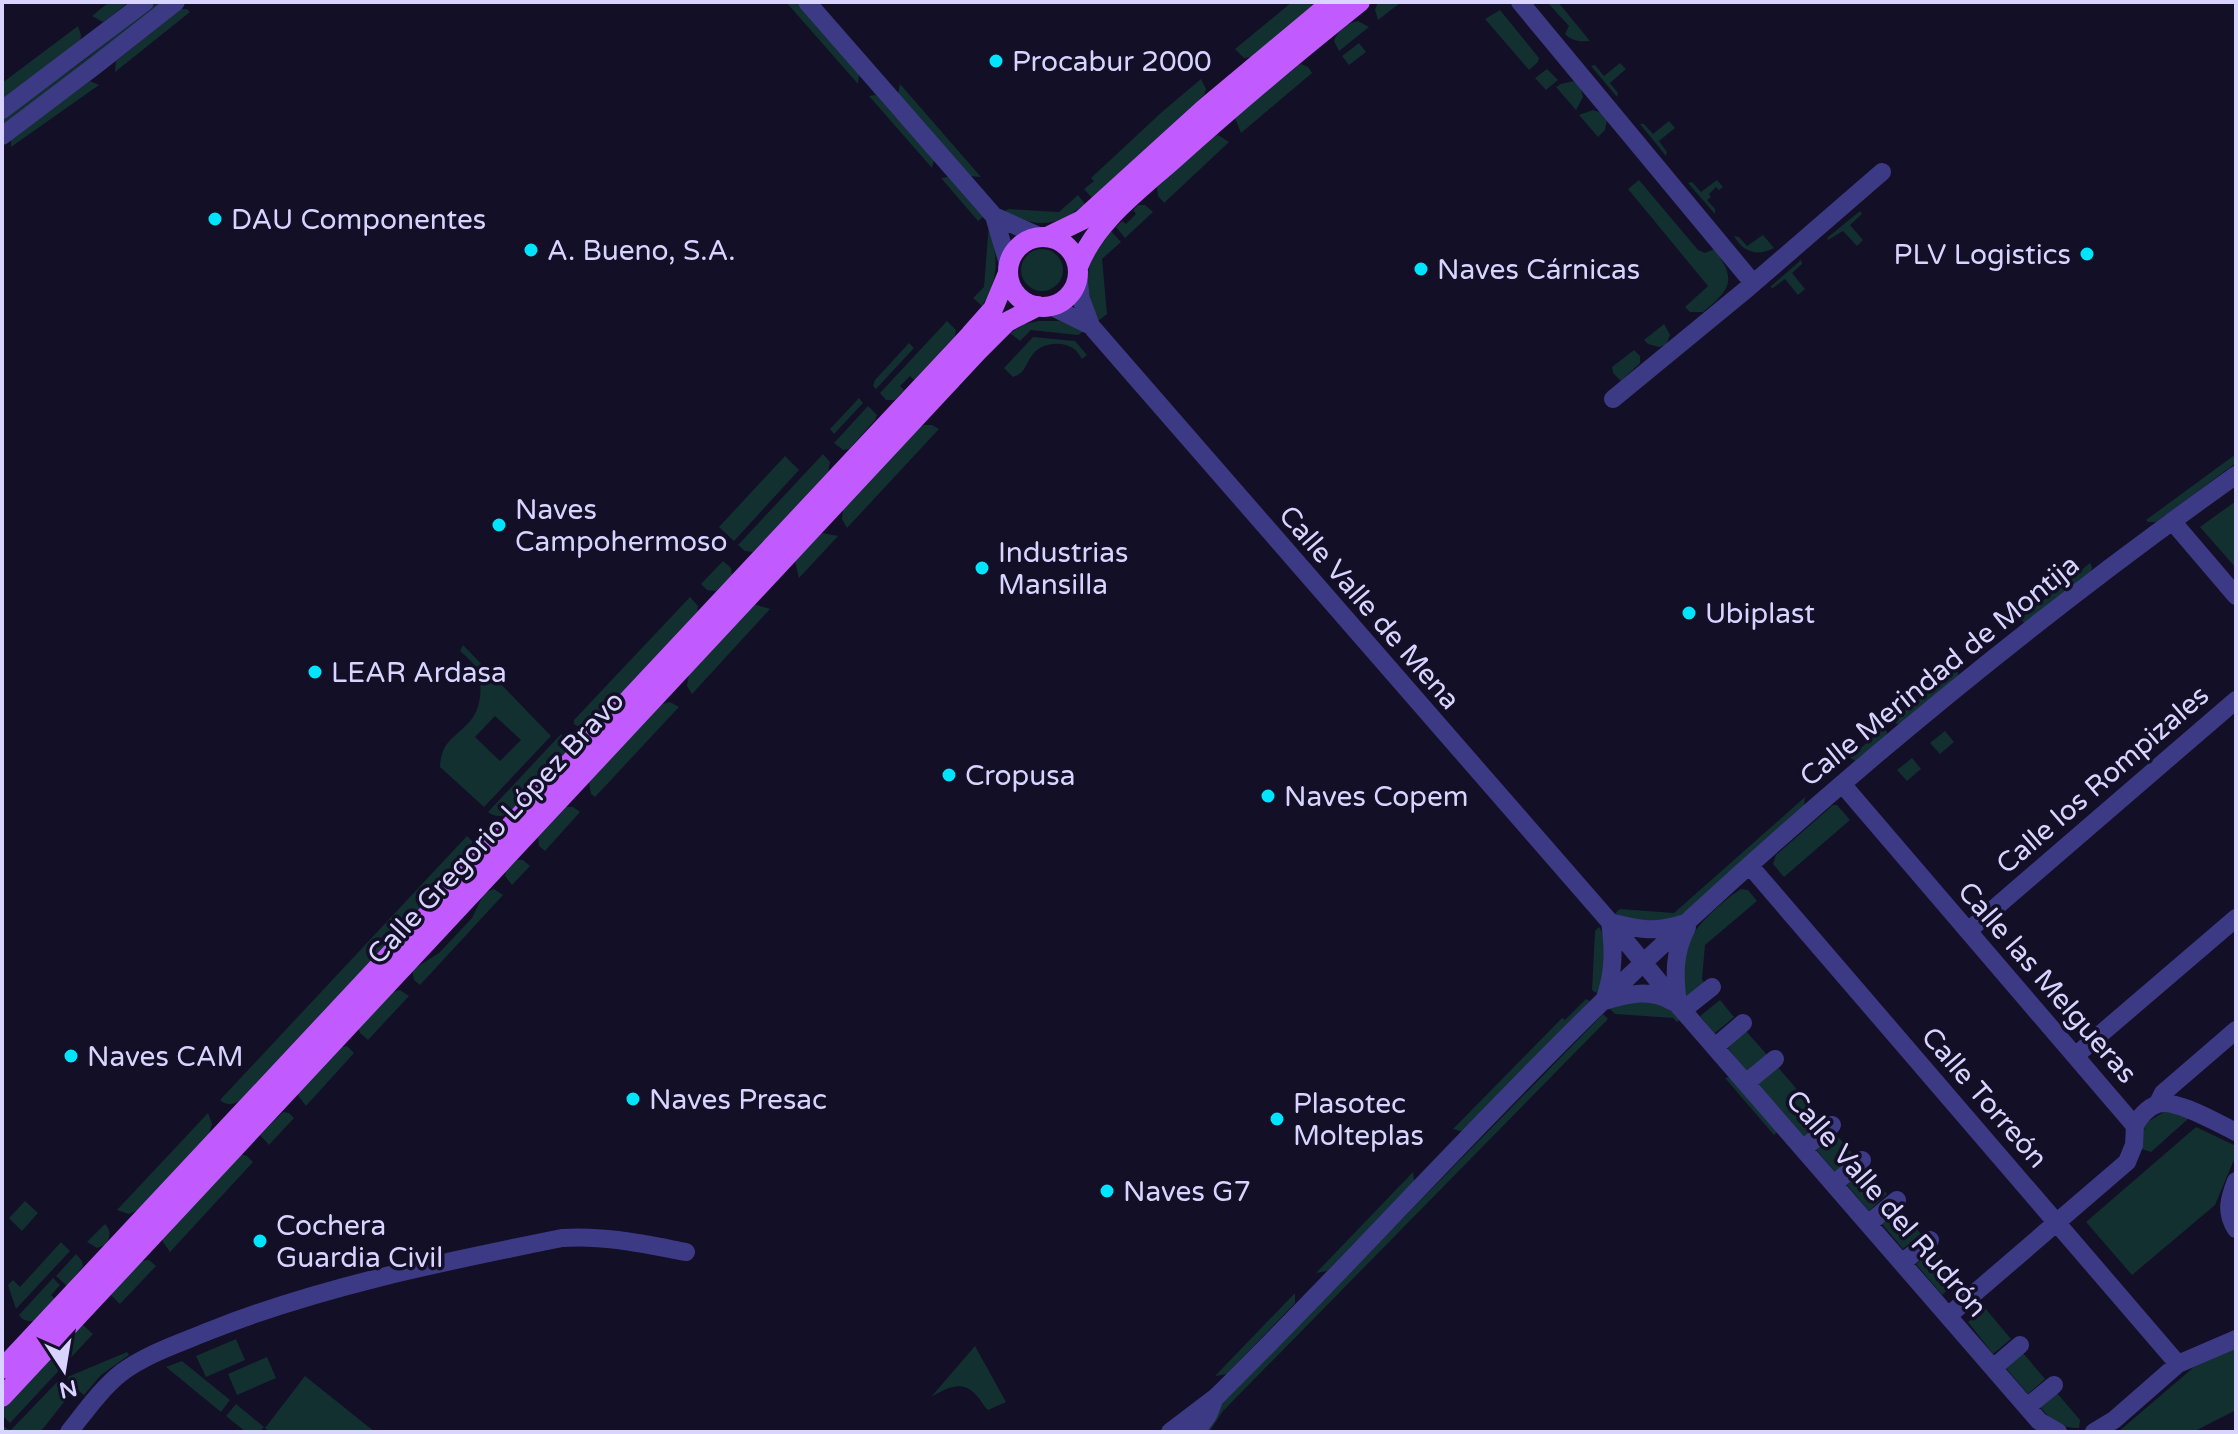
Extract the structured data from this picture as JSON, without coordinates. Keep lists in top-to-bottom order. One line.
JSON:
{"streets":{"main road":["Calle Gregorio López Bravo"],"street":["Calle Valle de Mena","Calle Merindad de Montija","Calle los Rompizales","Calle las Melgueras","Calle Torreón","Calle Valle del Rudrón"]},"crossings":[["Calle Valle de Mena","Calle Merindad de Montija"],["Calle Valle de Mena","Calle Gregorio López Bravo"],["Calle Valle de Mena","Calle Valle del Rudrón"],["Calle Merindad de Montija","Calle las Melgueras"],["Calle Merindad de Montija","Calle Torreón"],["Calle Merindad de Montija","Calle Valle del Rudrón"],["Calle los Rompizales","Calle las Melgueras"]],"places":["Procabur 2000","DAU Componentes","A. Bueno, S.A.","PLV Logistics","Naves Cárnicas","Naves Campohermoso","Industrias Mansilla","Ubiplast","LEAR Ardasa","Cropusa","Naves Copem","Naves CAM","Naves Presac","Plasotec Molteplas","Naves G7","Cochera Guardia Civil"],"north":"bottom"}
